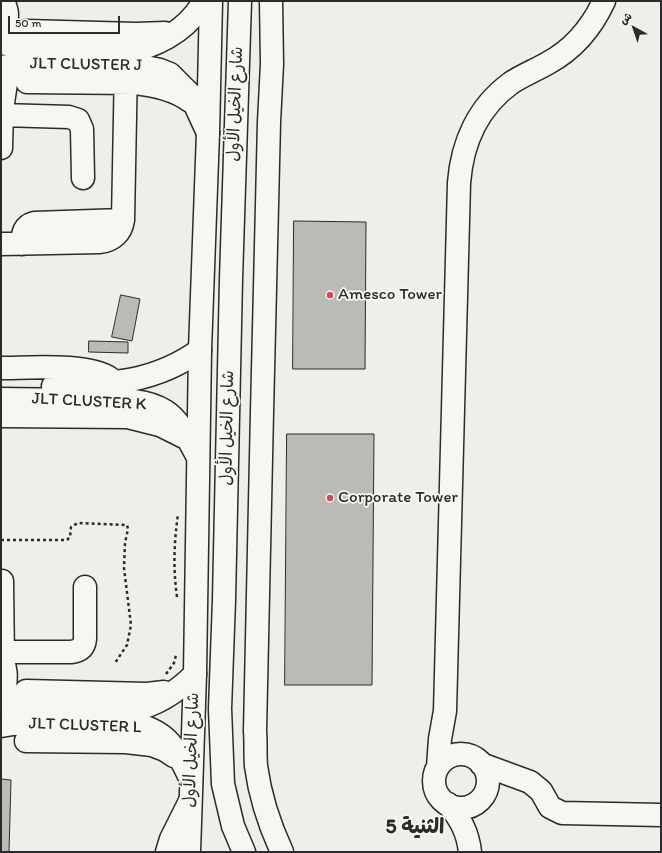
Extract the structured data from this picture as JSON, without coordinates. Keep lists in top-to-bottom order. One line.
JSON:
{"streets":{"main road":["JLT CLUSTER J","شارع الخيل الأول","JLT CLUSTER K","JLT CLUSTER L"]},"crossings":[["JLT CLUSTER J","شارع الخيل الأول"],["شارع الخيل الأول","JLT CLUSTER K"],["شارع الخيل الأول","JLT CLUSTER L"]],"districts":["الثنية 5"],"places":["Amesco Tower","Corporate Tower"],"scale_bar":"50 m","north":"top left"}
